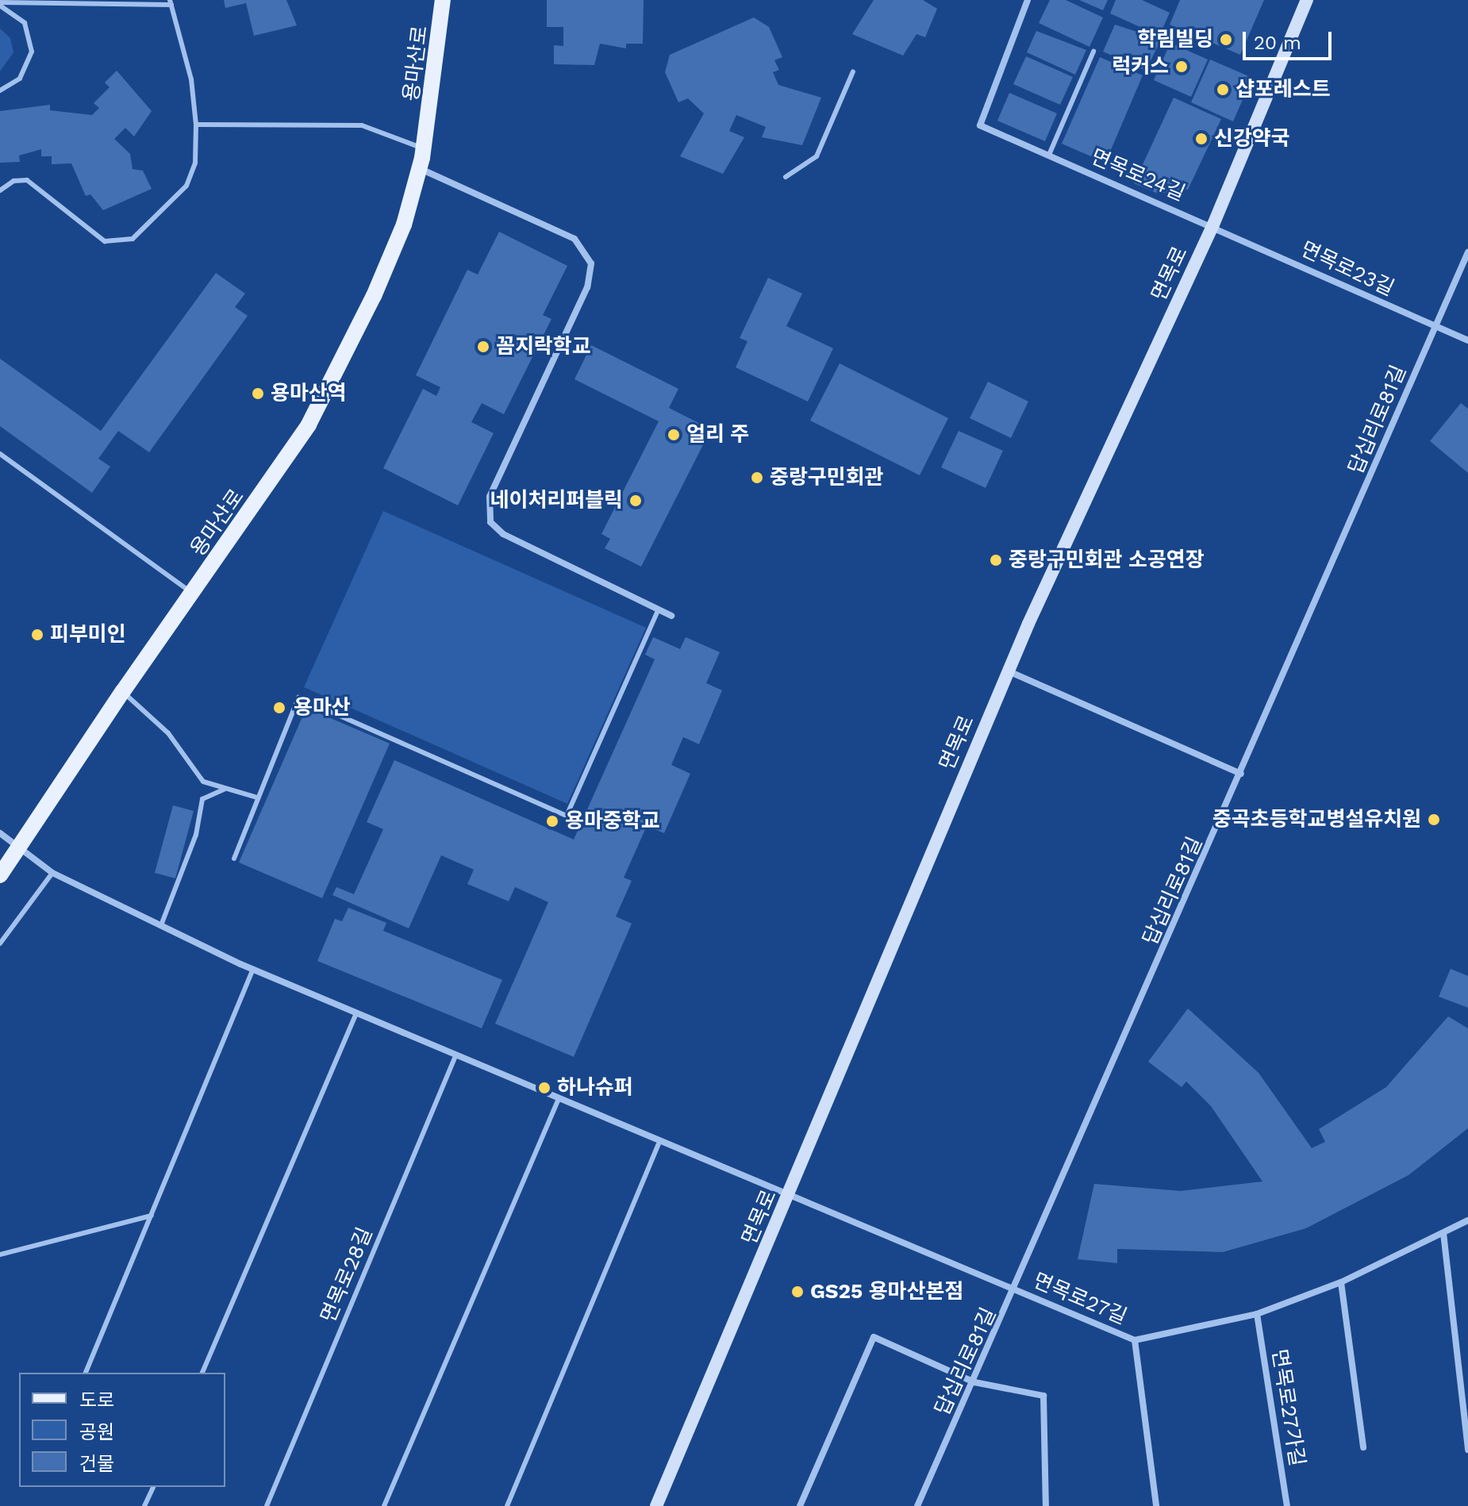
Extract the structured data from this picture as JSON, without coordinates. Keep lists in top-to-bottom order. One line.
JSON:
{"streets":{"main road":["용마산로"],"street":["면목로24길","면목로23길","면목로","답십리로81길","면목로27길","면목로27가길"],"lane":["면목로28길"]},"crossings":[["면목로24길","면목로23길"],["면목로24길","면목로"],["면목로23길","면목로"],["면목로23길","답십리로81길"],["면목로","면목로27길"],["답십리로81길","면목로27길"],["면목로27길","면목로27가길"]],"places":["학림빌딩","럭커스","샵포레스트","신강약국","꼼지락학교","용마산역","얼리 주","중랑구민회관","네이처리퍼블릭","중랑구민회관 소공연장","피부미인","용마산","중곡초등학교병설유치원","용마중학교","하나슈퍼","GS25 용마산본점"],"legend":["도로","공원","건물"],"scale_bar":"20 m"}
